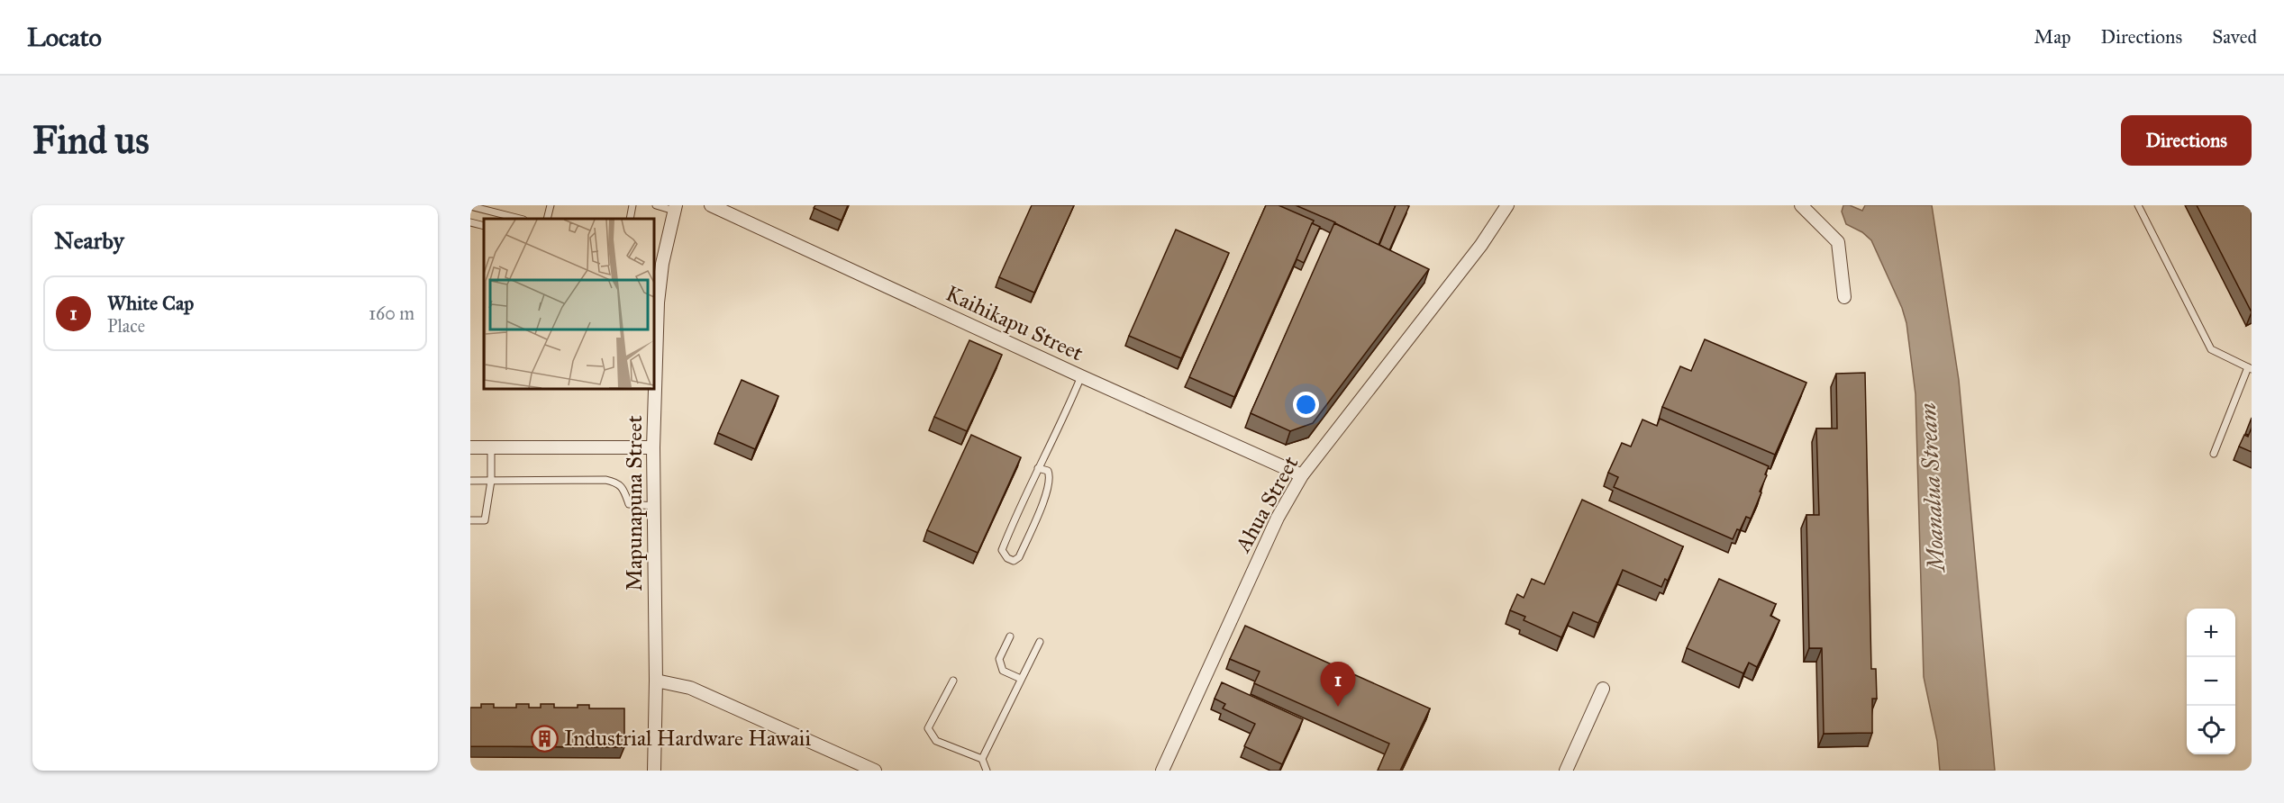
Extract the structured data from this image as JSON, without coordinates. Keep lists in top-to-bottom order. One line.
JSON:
{"streets":{"street":["Kaihikapu Street","Mapunapuna Street","Ahua Street"]},"crossings":[["Kaihikapu Street","Ahua Street"]],"water":["Moanalua Stream"],"places":{"building":["Industrial Hardware Hawaii"]},"page":{"header":"Locato","nav":["Map","Directions","Saved"],"buttons":"Directions","title":"Find us","heading":"Nearby","list":[{"mark":"1","name":"White Cap","note":"Place","value":"160 m"}],"map_buttons":["+","−"],"pins":"1"}}
